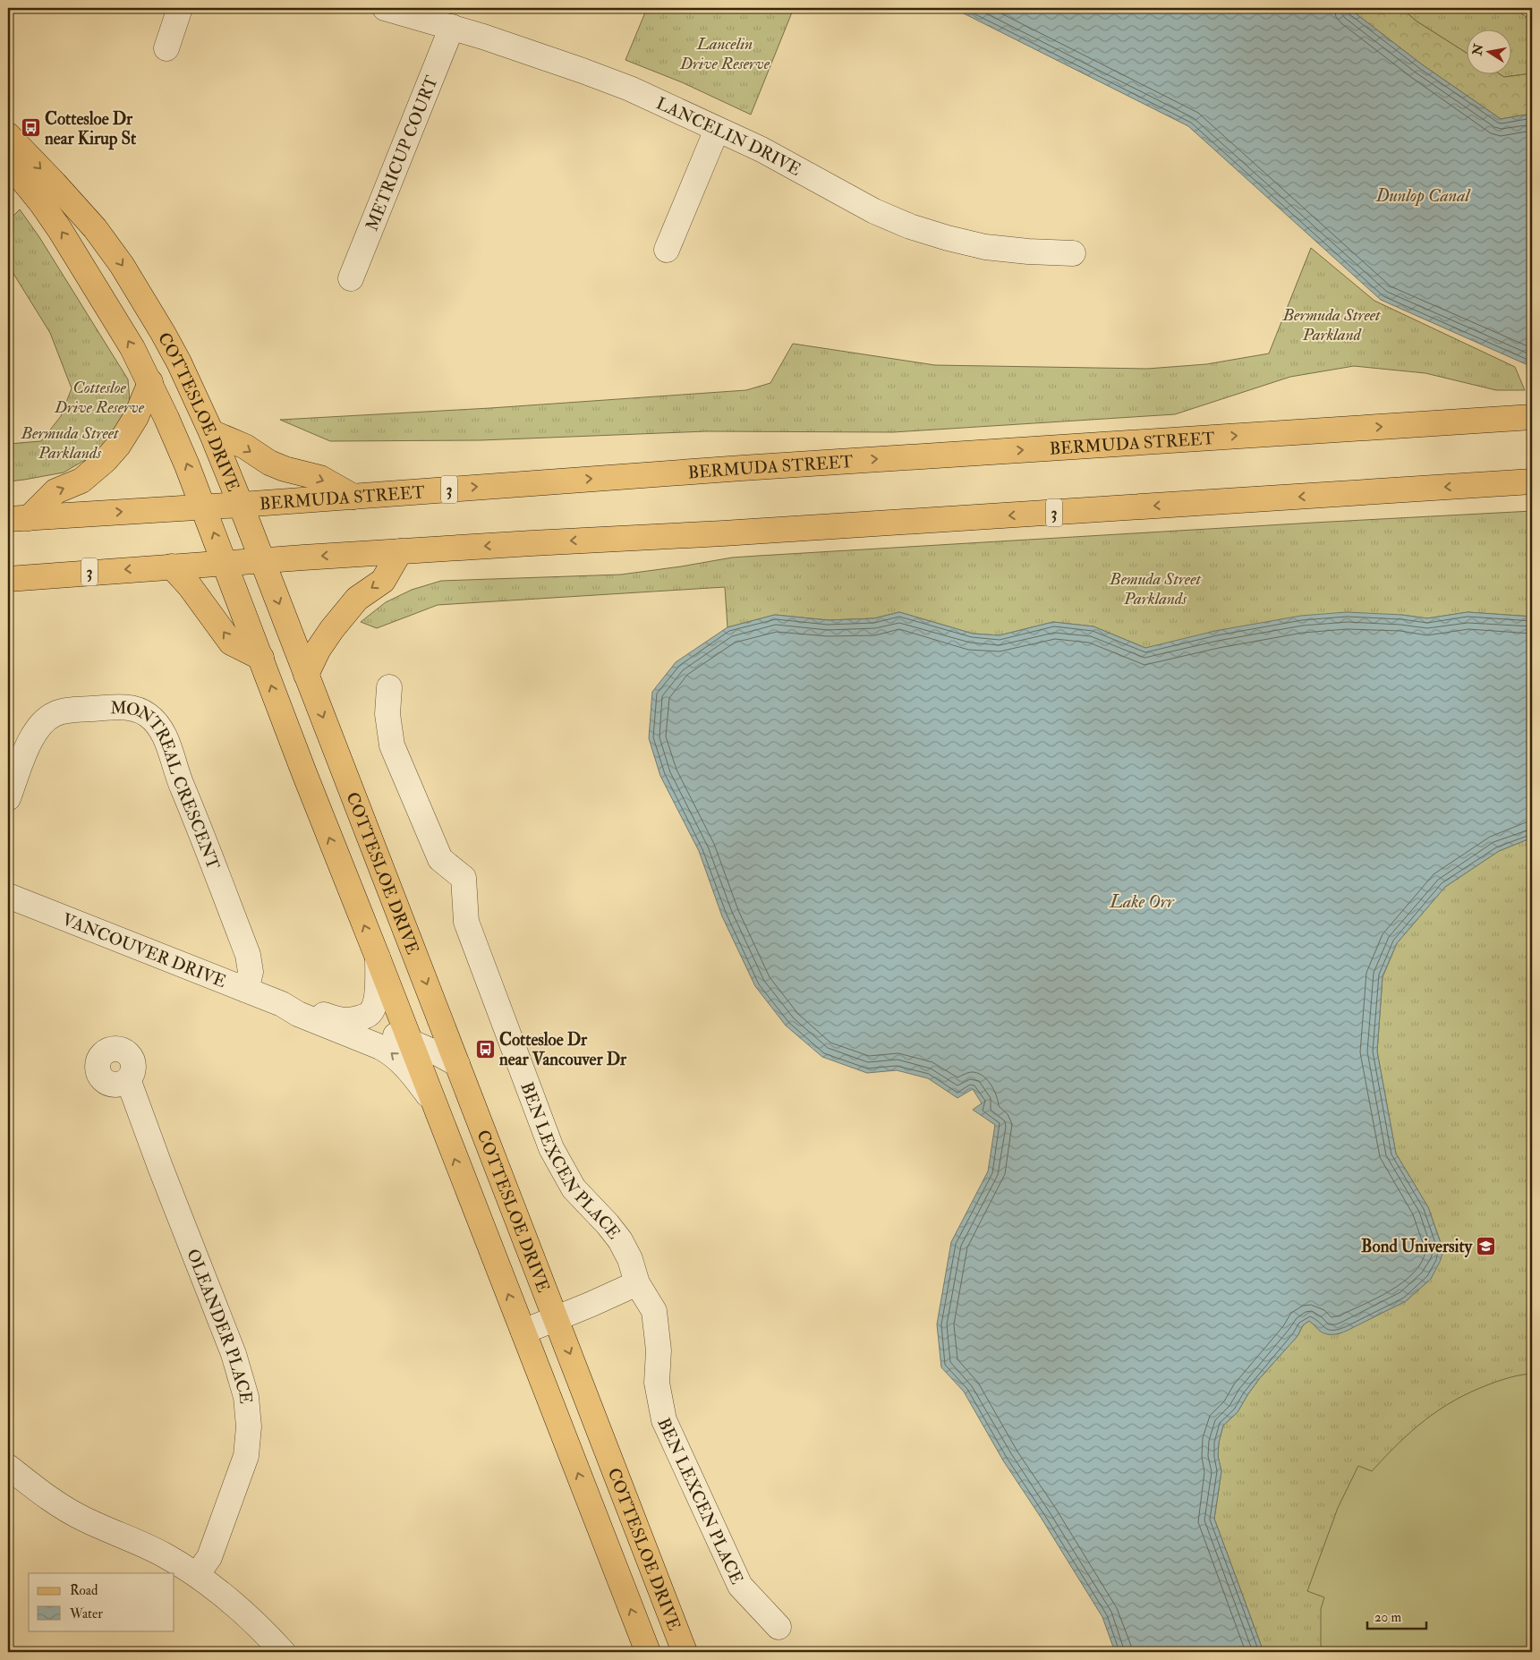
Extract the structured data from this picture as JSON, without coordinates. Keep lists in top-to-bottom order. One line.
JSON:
{"streets":{"main road":["COTTESLOE DRIVE","BERMUDA STREET","3"],"street":["LANCELIN DRIVE","METRICUP COURT","MONTREAL CRESCENT","VANCOUVER DRIVE","BEN LEXCEN PLACE","OLEANDER PLACE"]},"crossings":[["LANCELIN DRIVE","METRICUP COURT"],["COTTESLOE DRIVE","BERMUDA STREET"],["COTTESLOE DRIVE","3"],["COTTESLOE DRIVE","VANCOUVER DRIVE"],["MONTREAL CRESCENT","VANCOUVER DRIVE"]],"water":["Dunlop Canal","Lake Orr"],"parks":["Lancelin Drive Reserve","Bermuda Street Parkland","Cottesloe Drive Reserve","Bermuda Street Parklands","Bemuda Street Parklands"],"places":{"bus stop":["Cottesloe Dr near Kirup St","Cottesloe Dr near Vancouver Dr"],"school or university":["Bond University"]},"legend":["Road","Water"],"scale_bar":"20 m","north":"left"}
